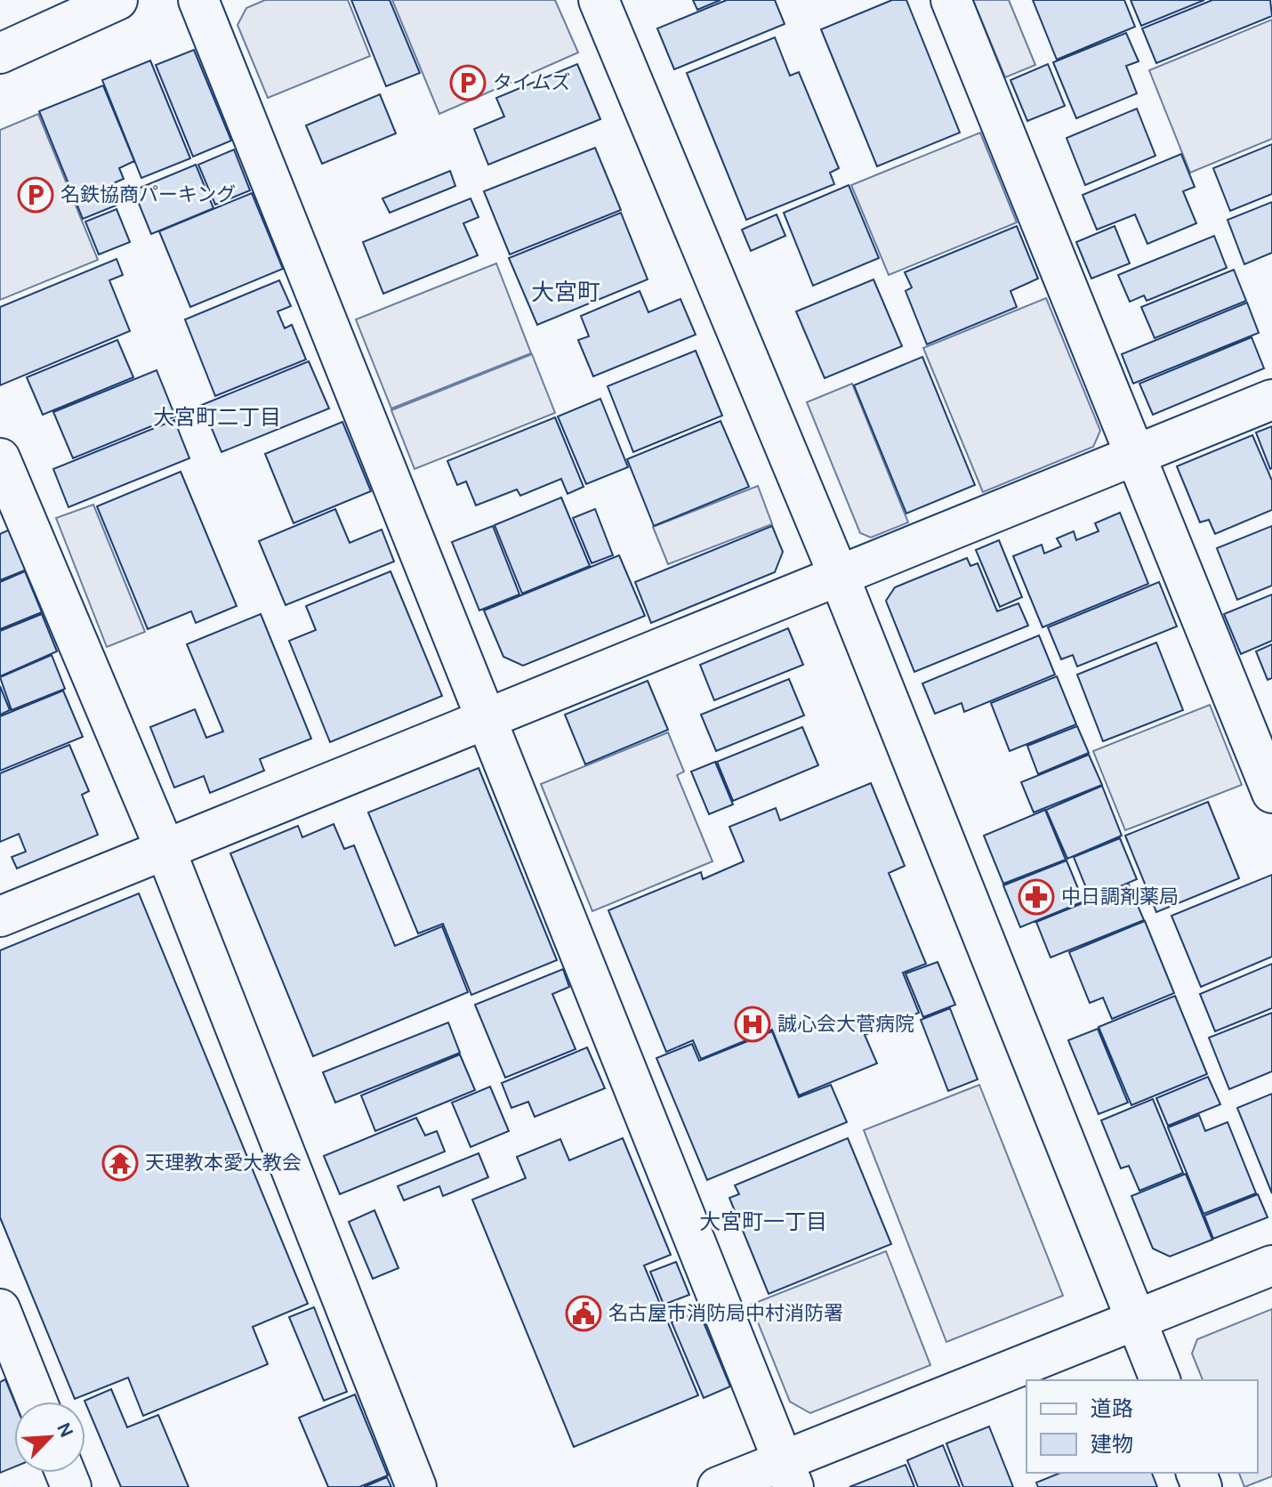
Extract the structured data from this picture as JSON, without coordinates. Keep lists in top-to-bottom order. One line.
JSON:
{"districts":["大宮町","大宮町二丁目","大宮町一丁目"],"places":{"parking":["タイムズ","名鉄協商パーキング"],"pharmacy":["中日調剤薬局"],"hospital":["誠心会大菅病院"],"temple":["天理教本愛大教会"],"public building":["名古屋市消防局中村消防署"]},"legend":["道路","建物"],"north":"top right"}
